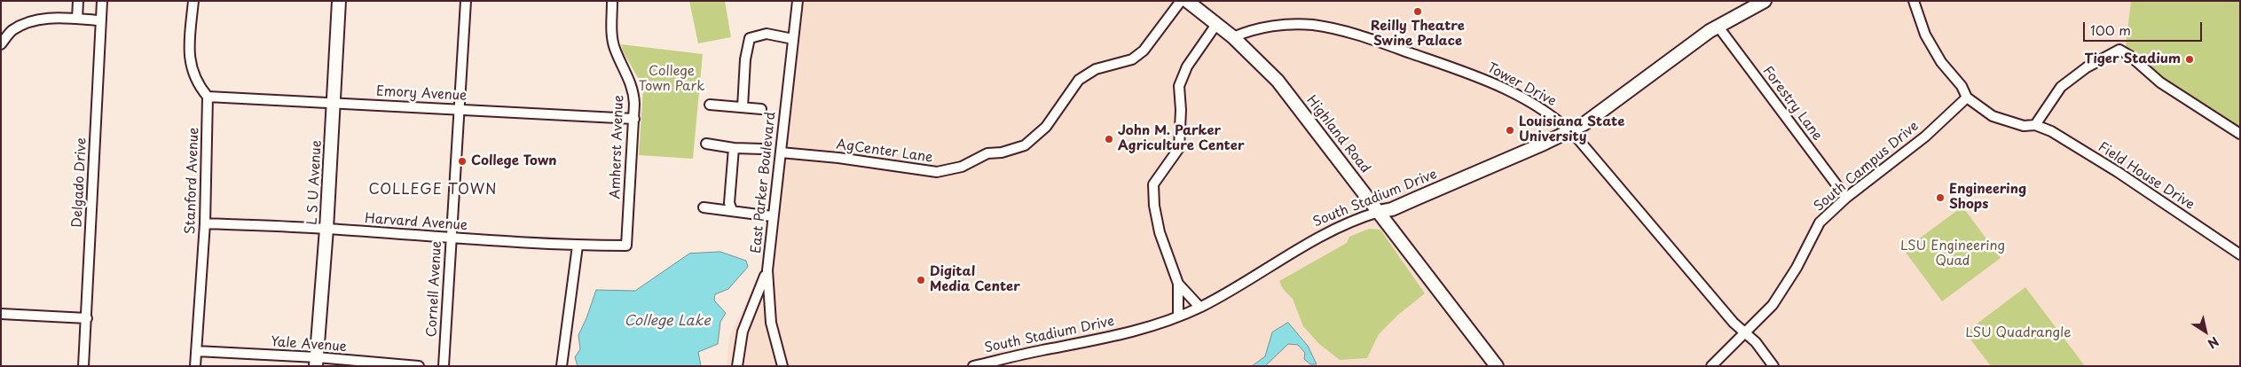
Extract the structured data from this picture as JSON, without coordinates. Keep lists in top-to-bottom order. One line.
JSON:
{"streets":{"street":["Tower Drive","Emory Avenue","Forestry Lane","Highland Road","Amherst Avenue","AgCenter Lane","South Campus Drive","Field House Drive","Stanford Avenue","Delgado Drive","L S U Avenue","East Parker Boulevard","South Stadium Drive","Harvard Avenue","Cornell Avenue","Yale Avenue"]},"crossings":[["Tower Drive","Highland Road"],["Tower Drive","South Campus Drive"],["Tower Drive","South Stadium Drive"],["Emory Avenue","Amherst Avenue"],["Emory Avenue","Stanford Avenue"],["Emory Avenue","L S U Avenue"],["Emory Avenue","Cornell Avenue"],["Forestry Lane","South Campus Drive"],["Forestry Lane","South Stadium Drive"],["Highland Road","South Stadium Drive"],["Amherst Avenue","Harvard Avenue"],["AgCenter Lane","East Parker Boulevard"],["South Campus Drive","Field House Drive"],["Stanford Avenue","Harvard Avenue"],["Stanford Avenue","Yale Avenue"],["L S U Avenue","Harvard Avenue"],["L S U Avenue","Yale Avenue"],["Harvard Avenue","Cornell Avenue"]],"districts":["COLLEGE TOWN"],"water":["College Lake"],"parks":["College Town Park","LSU Engineering Quad","LSU Quadrangle"],"places":["Reilly Theatre Swine Palace","Tiger Stadium","Louisiana State University","John M. Parker Agriculture Center","College Town","Engineering Shops","Digital Media Center"],"scale_bar":"100 m","north":"bottom right"}
